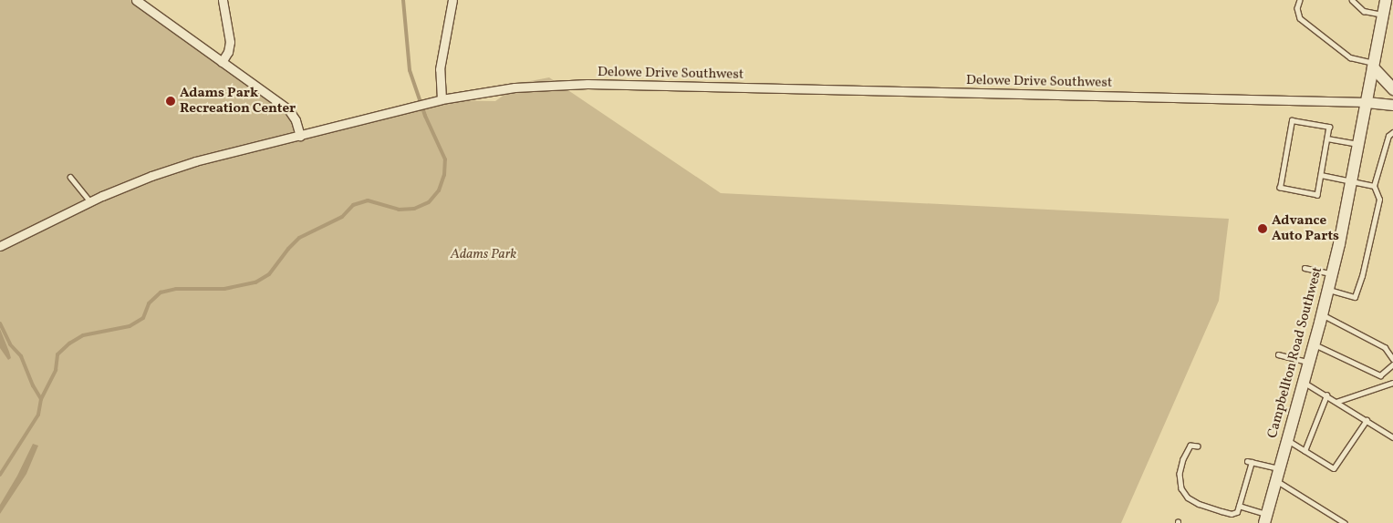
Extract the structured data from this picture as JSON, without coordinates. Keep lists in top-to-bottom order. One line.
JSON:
{"streets":{"main road":["Campbellton Road Southwest"],"street":["Delowe Drive Southwest"]},"crossings":[["Delowe Drive Southwest","Campbellton Road Southwest"]],"parks":["Adams Park"],"places":["Adams Park Recreation Center","Advance Auto Parts"]}
